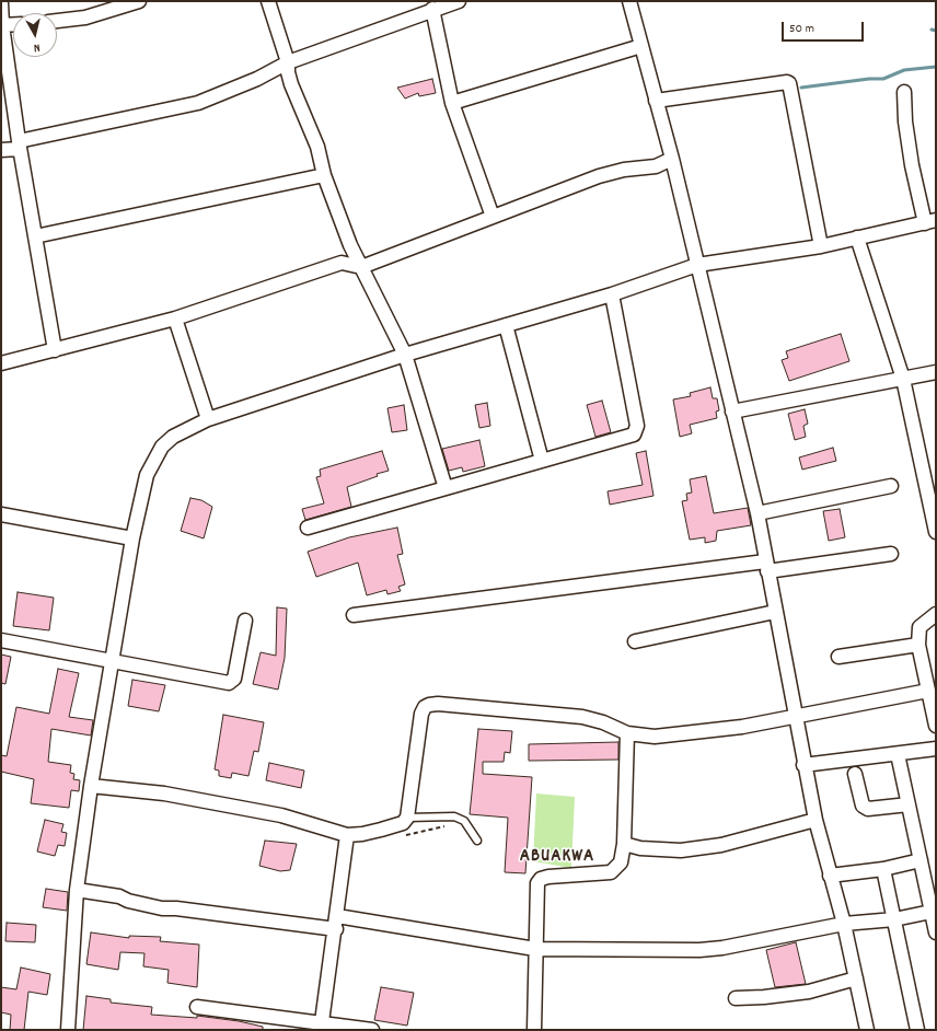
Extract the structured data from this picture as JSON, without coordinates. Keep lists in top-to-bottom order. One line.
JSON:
{"districts":["ABUAKWA"],"scale_bar":"50 m","north":"bottom"}
